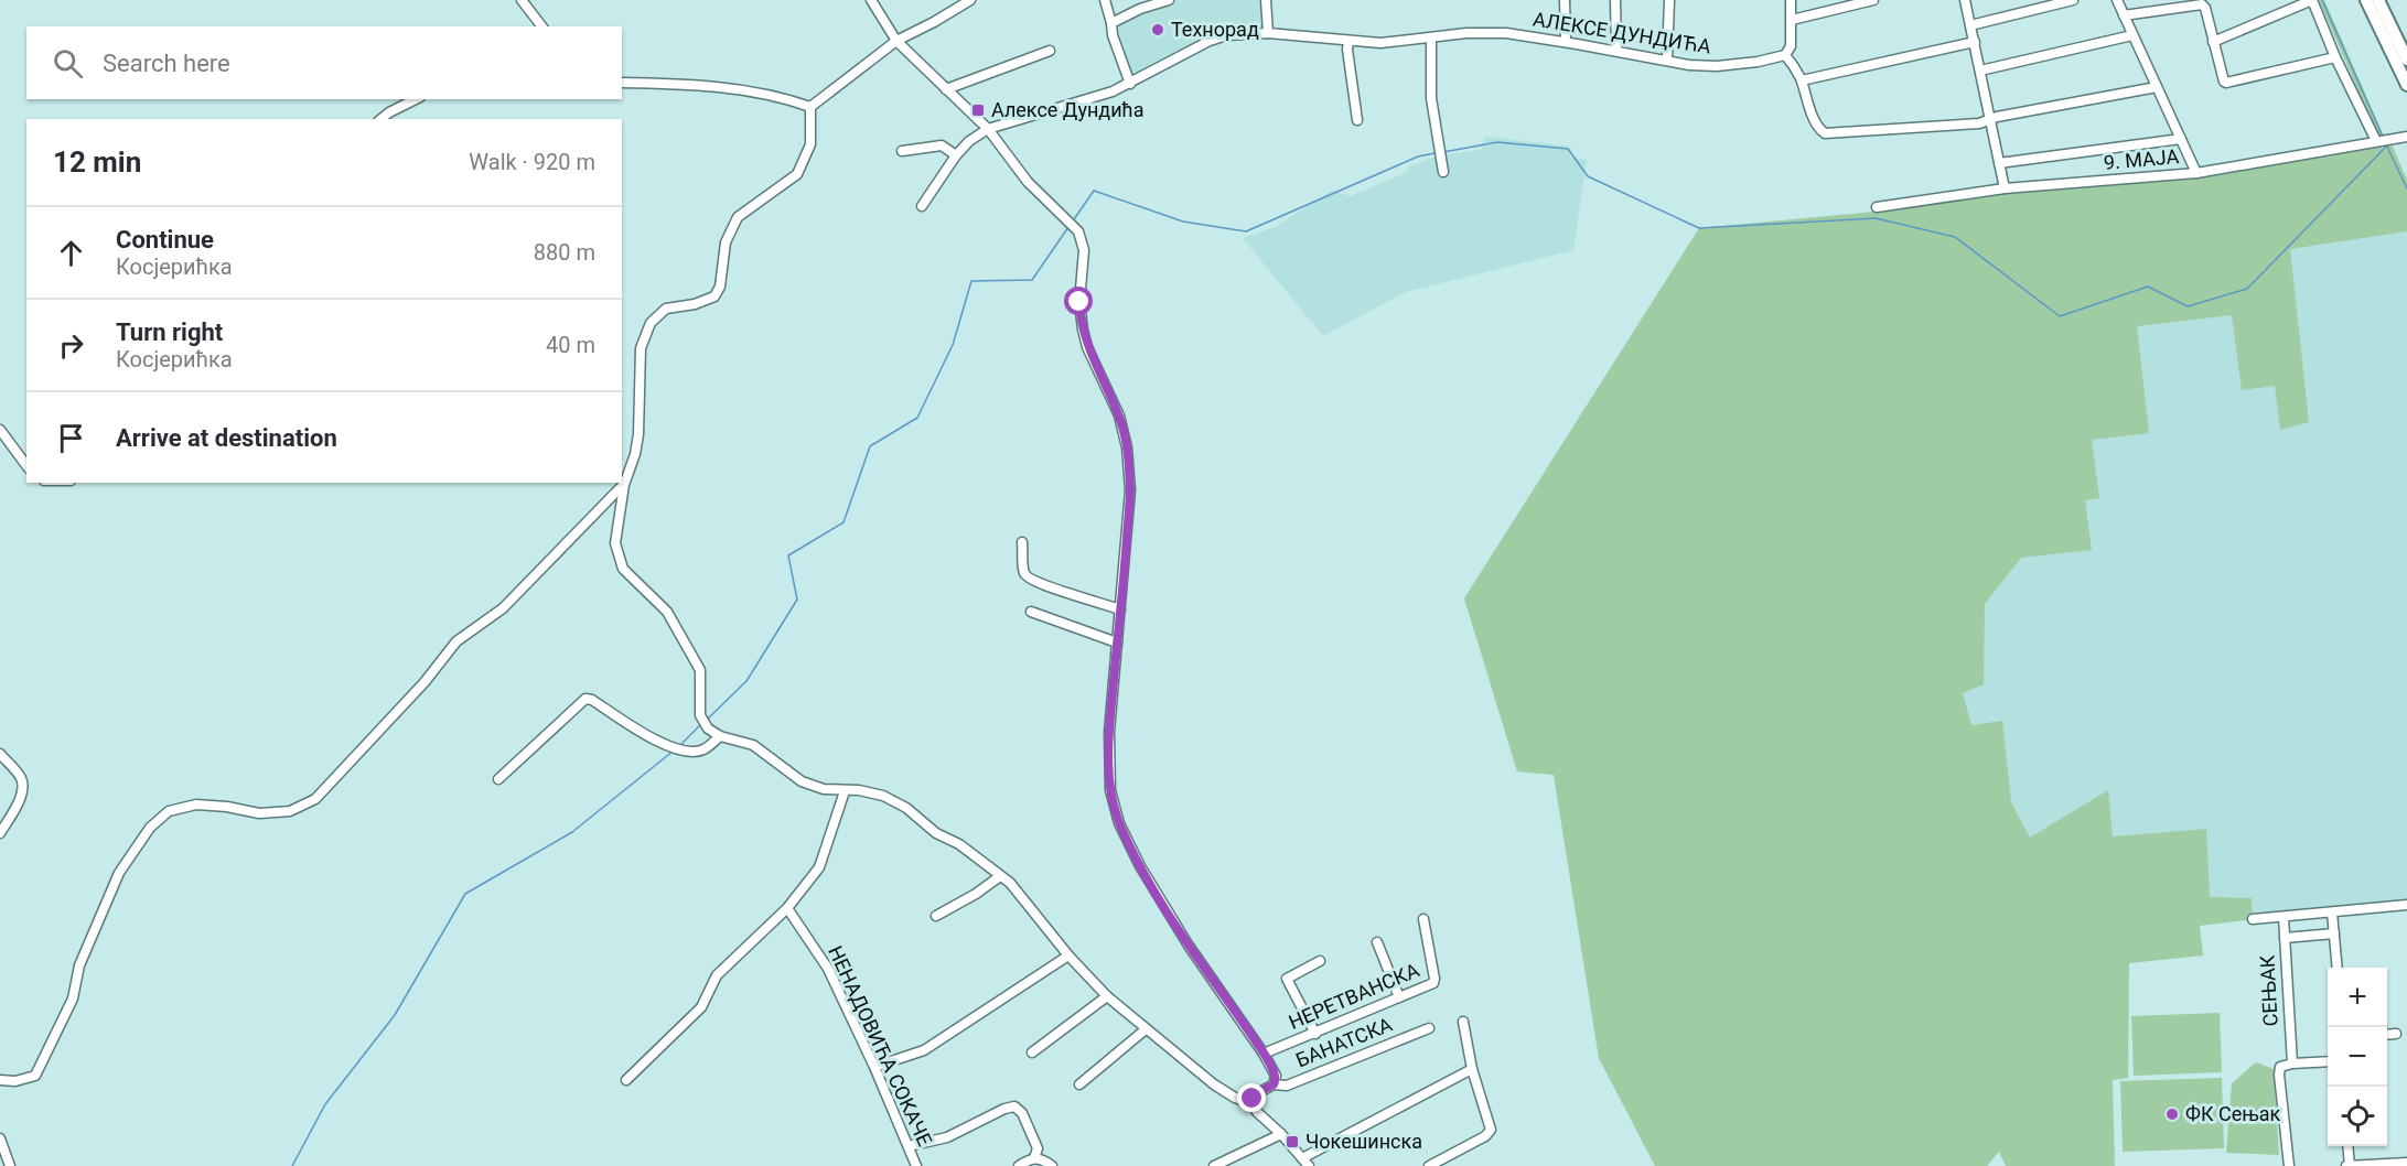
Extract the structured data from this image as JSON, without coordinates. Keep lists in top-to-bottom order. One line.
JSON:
{"streets":{"street":["АЛЕКСЕ ДУНДИЋА","9. МАЈА","СЕЊАК","НЕРЕТВАНСКА","БАНАТСКА","НЕНАДОВИЋА СОКАЧЕ"]},"places":{"other":["Технорад","ФК Сењак"],"transit":["Алексе Дундића","Чокешинска"]},"page":{"search":"Search here","heading":["12 min","Walk · 920 m"],"list":[["Continue","Косјерићка","880 m"],["Turn right","Косјерићка","40 m"],"Arrive at destination"],"map_buttons":["+","−"]}}
